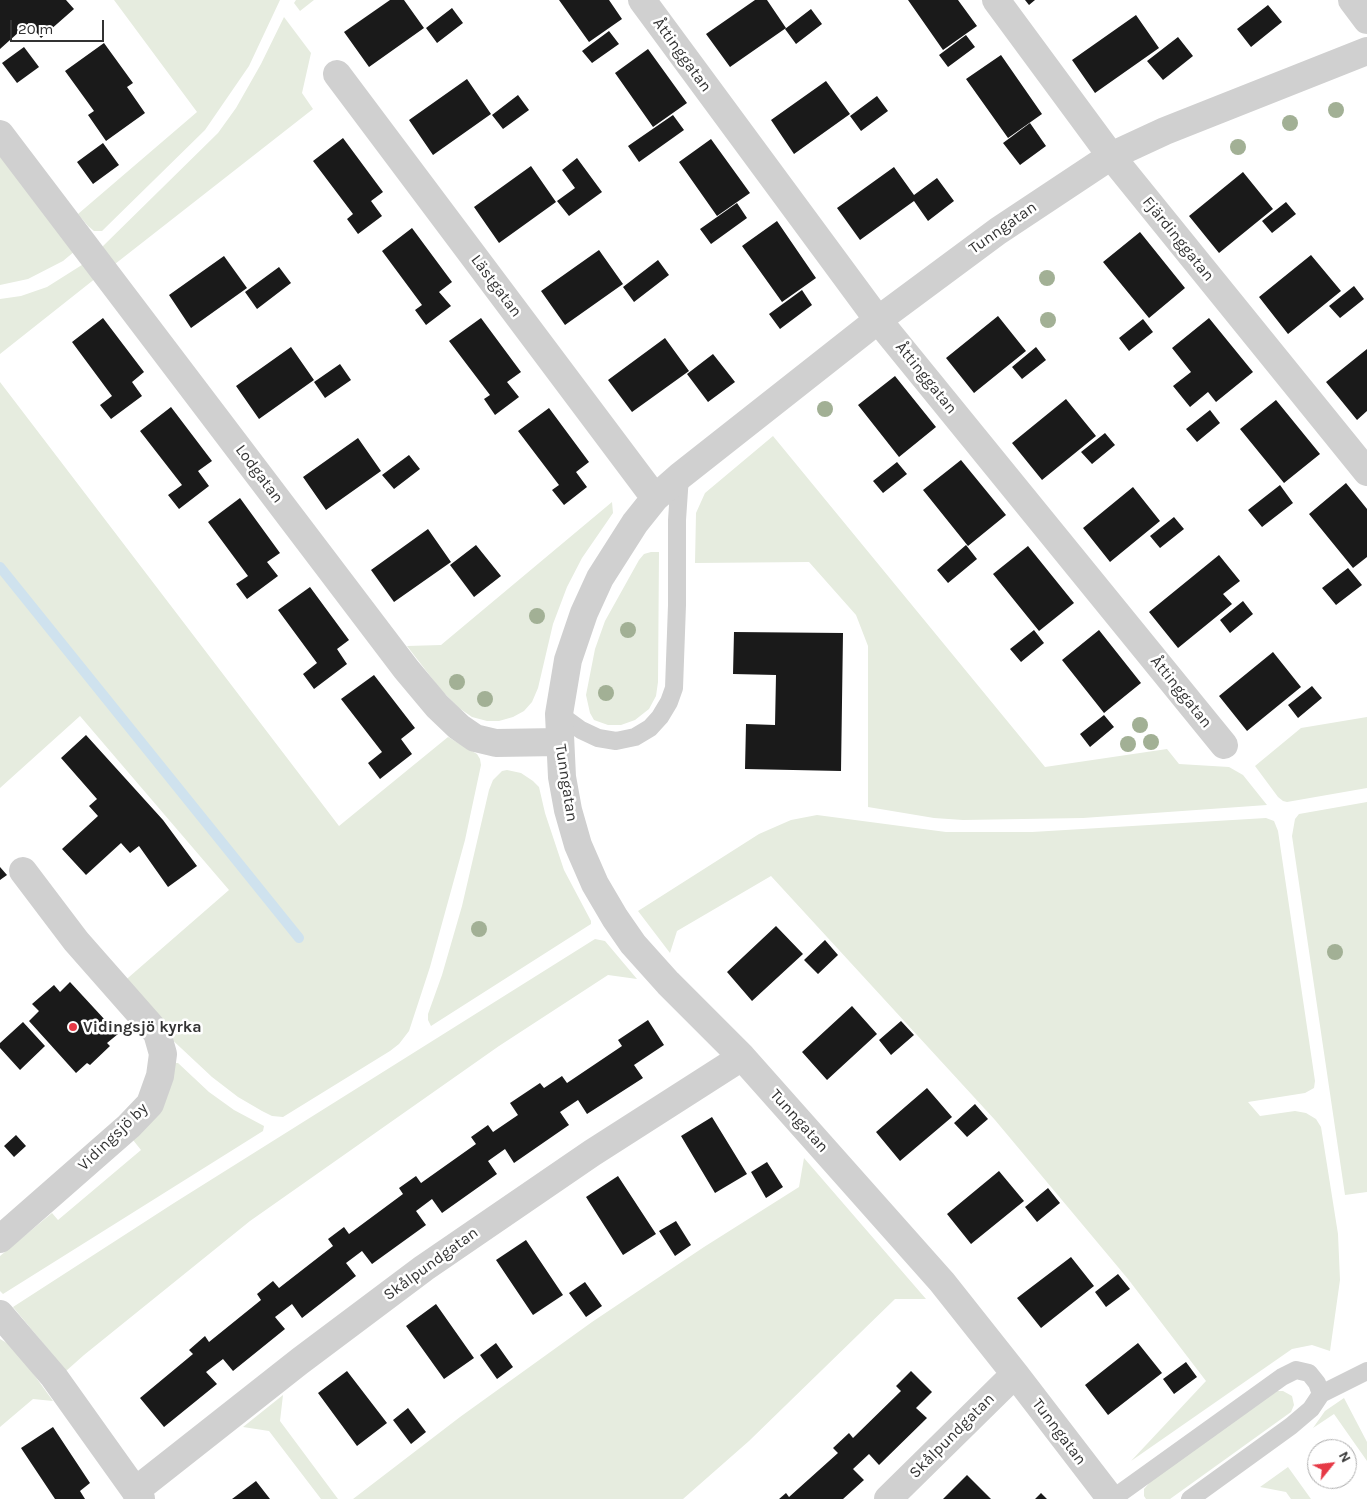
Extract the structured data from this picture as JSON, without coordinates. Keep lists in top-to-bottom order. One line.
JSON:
{"streets":{"street":["Åttinggatan","Tunngatan","Fjärdinggatan","Lästgatan","Lodgatan","Vidingsjö by","Skålpundgatan"]},"crossings":[["Åttinggatan","Tunngatan"],["Tunngatan","Fjärdinggatan"],["Tunngatan","Lästgatan"],["Tunngatan","Lodgatan"],["Tunngatan","Skålpundgatan"]],"places":["Vidingsjö kyrka"],"scale_bar":"20 m","north":"top right"}
